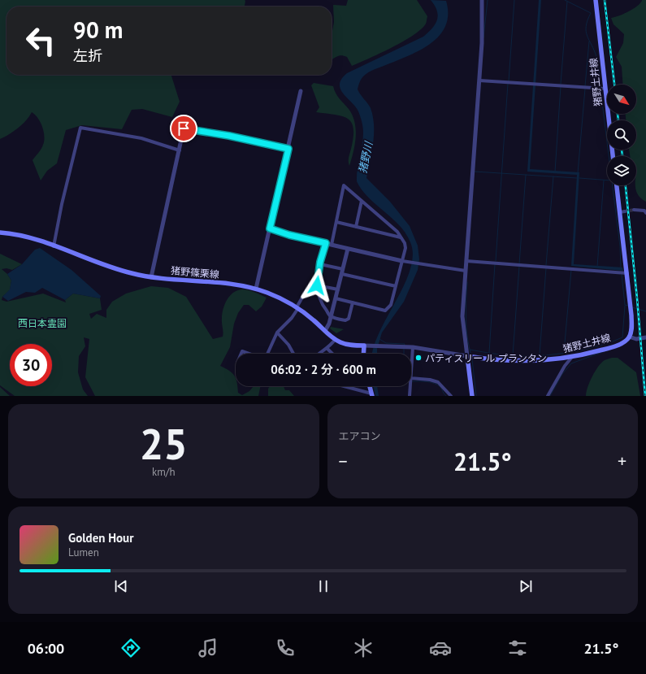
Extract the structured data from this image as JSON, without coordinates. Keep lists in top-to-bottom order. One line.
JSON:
{"streets":{"main road":["猪野土井線","猪野篠栗線"]},"water":["猪野川"],"parks":["西日本霊園"],"places":["パティスリー ル プランタン"],"north":"bottom right","page":{"turn":["90 m","左折"],"limit":"30","trip":"06:02 · 2 分 · 600 m","tile":[["25","km/h"],"エアコン"],"heat":["−","21.5°","+"],"song":["Golden Hour","Lumen"],"tabs":["06:00","21.5°"]}}
